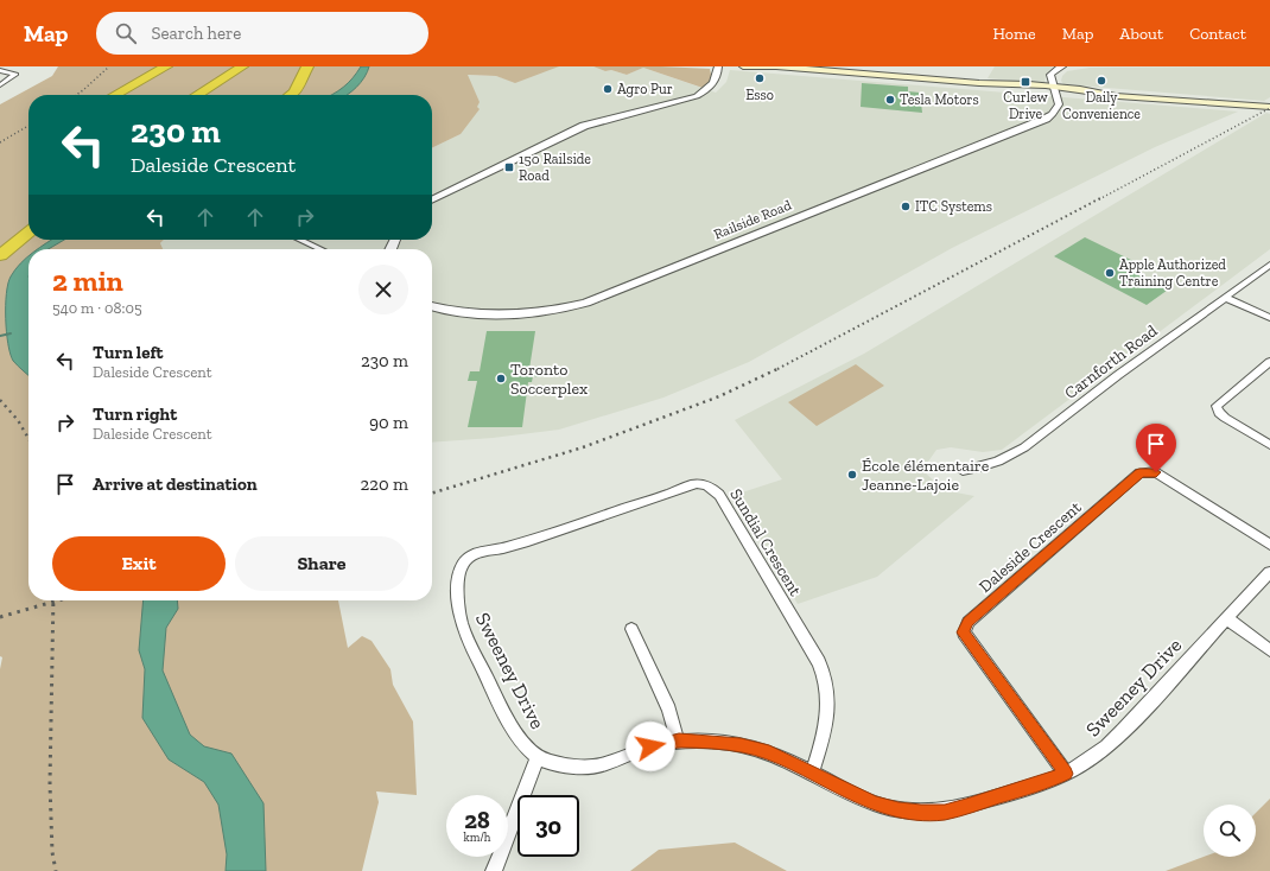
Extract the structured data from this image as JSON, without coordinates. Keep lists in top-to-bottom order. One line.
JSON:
{"streets":{"street":["Railside Road","Carnforth Road","Sundial Crescent","Daleside Crescent","Sweeney Drive"]},"crossings":[["Sundial Crescent","Sweeney Drive"],["Daleside Crescent","Sweeney Drive"]],"places":{"other":["Esso","Daily Convenience","Agro Pur","Tesla Motors","ITC Systems","Apple Authorized Training Centre","Toronto Soccerplex","École élémentaire Jeanne-Lajoie"],"transit":["Curlew Drive","150 Railside Road"]},"page":{"header":"Map","search":"Search here","nav":["Home","Map","About","Contact"],"turn":["230 m","Daleside Crescent"],"heading":["2 min","540 m · 08:05"],"list":[{"name":"Turn left","note":"Daleside Crescent","value":"230 m"},{"name":"Turn right","note":"Daleside Crescent","value":"90 m"},{"name":"Arrive at destination","value":"220 m"}],"buttons":["Exit","Share"],"speed":"28 km/h","limit":"30"}}
